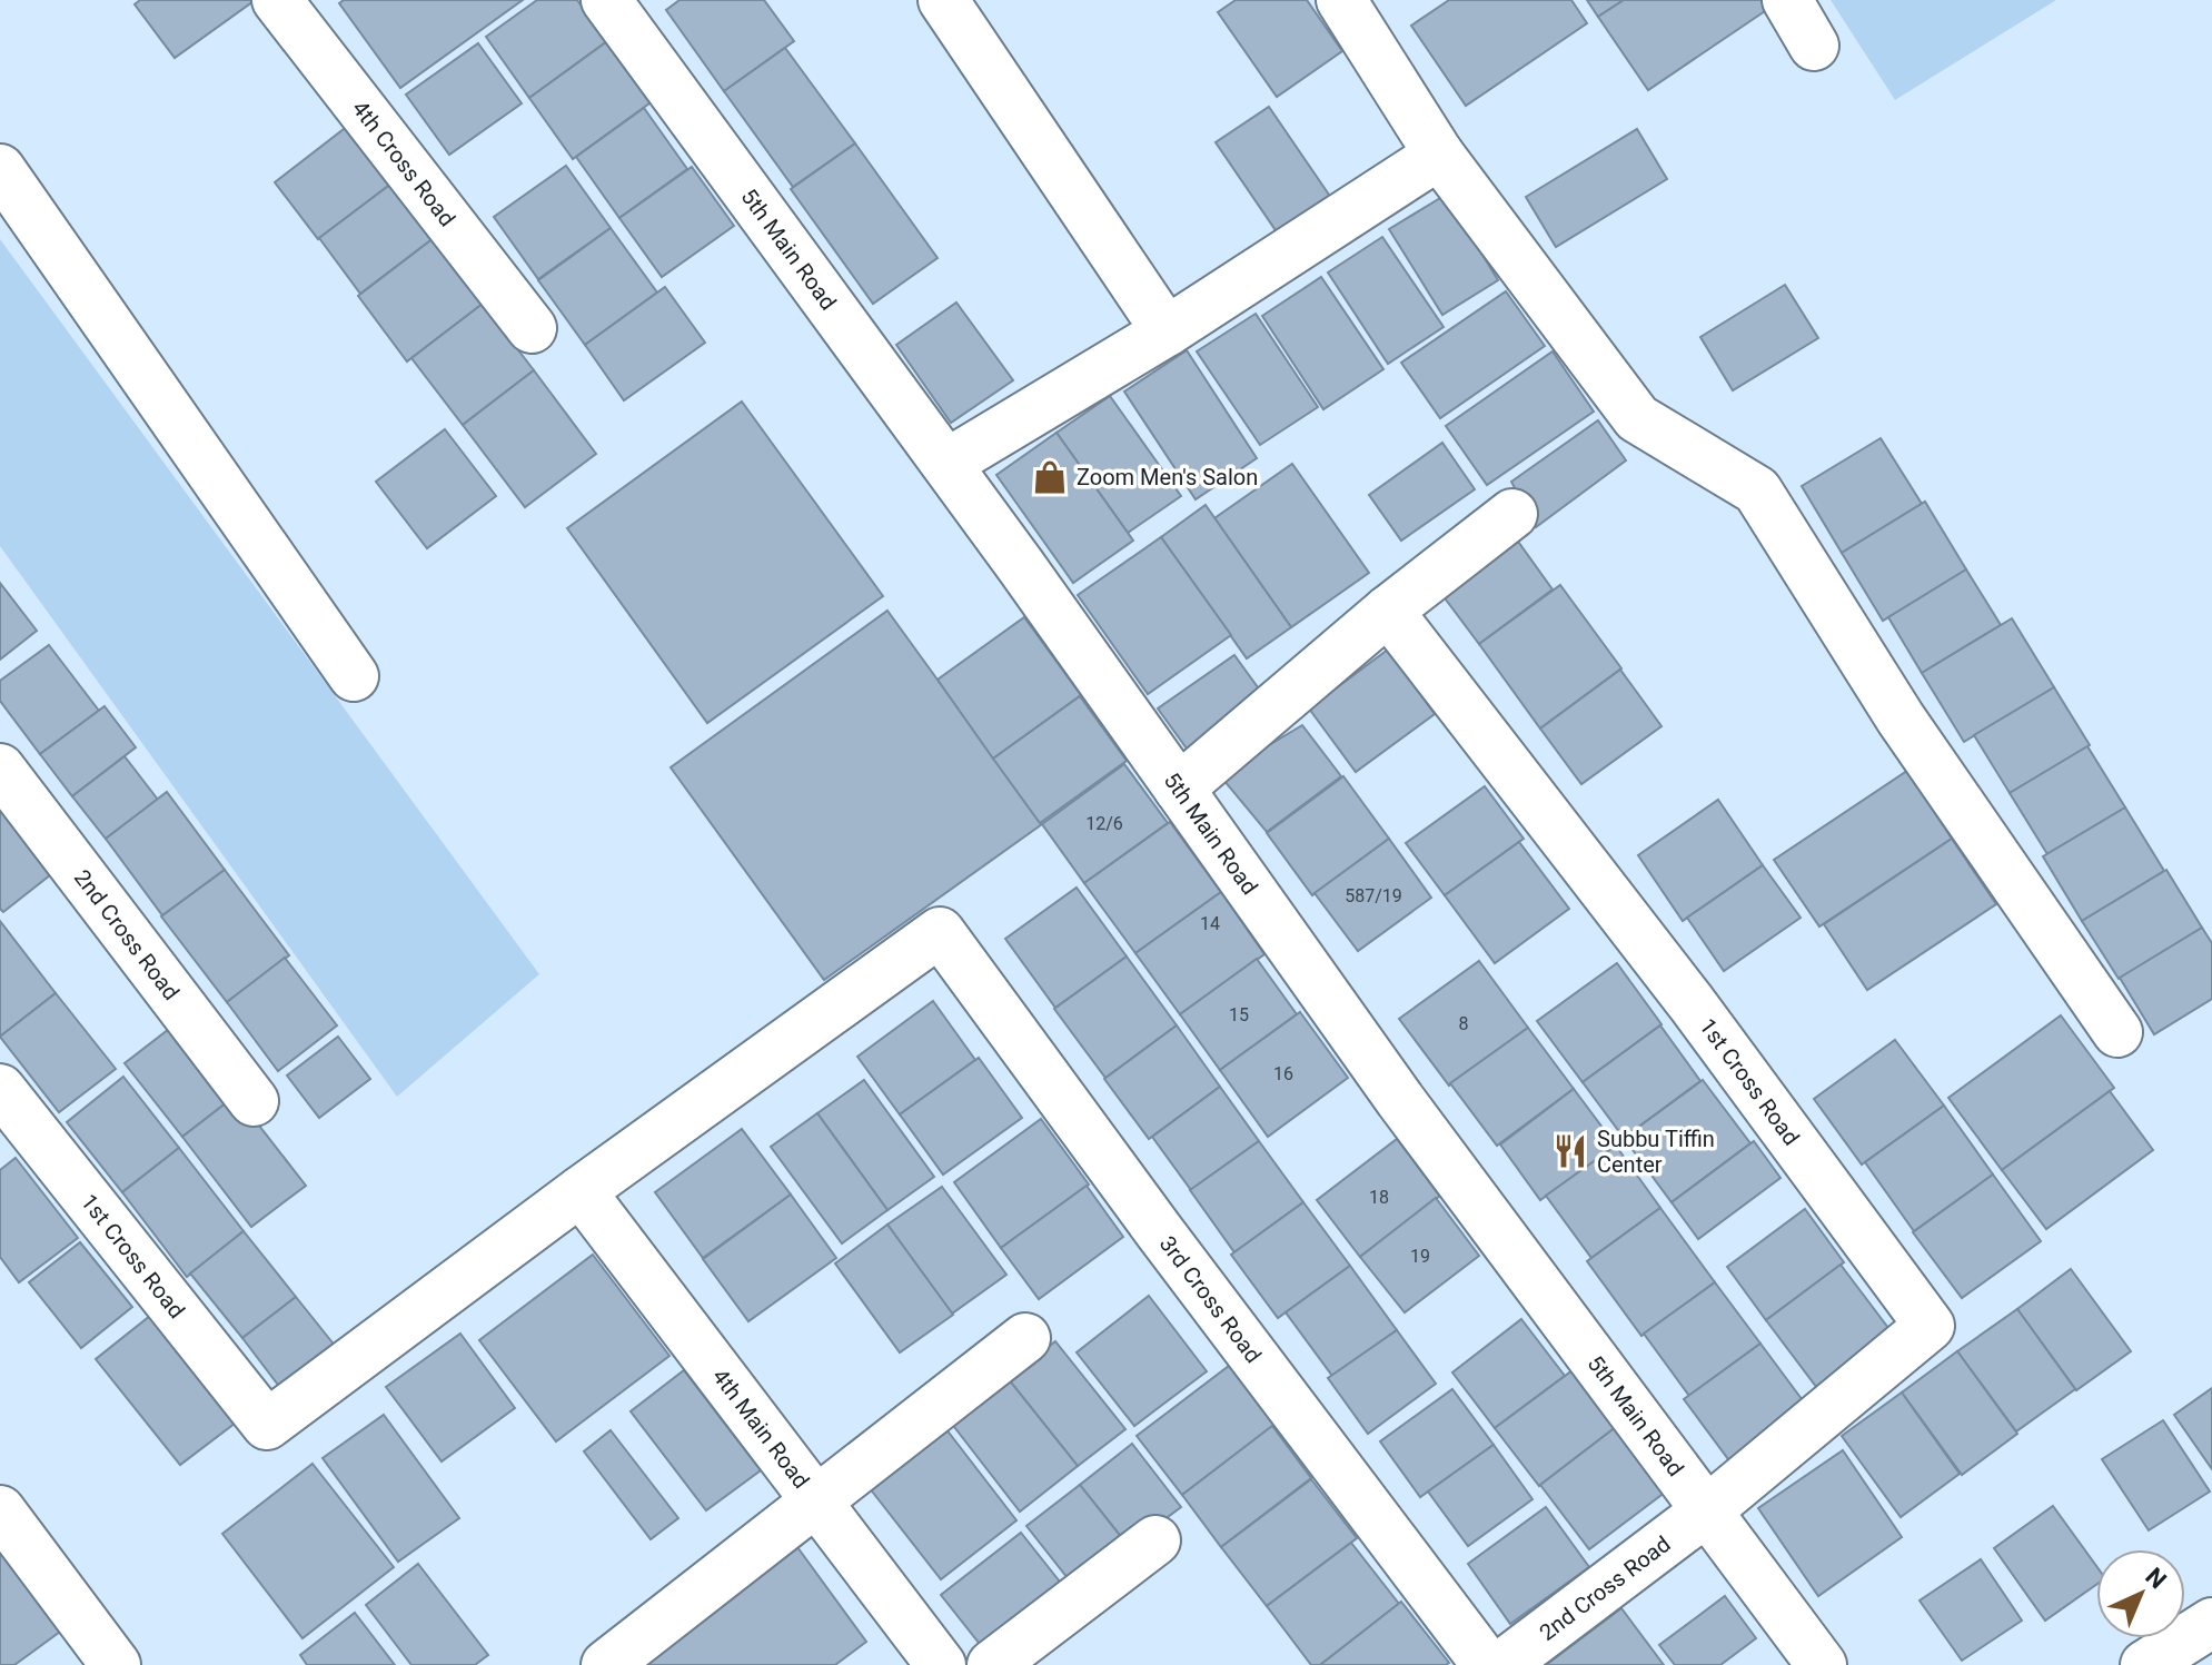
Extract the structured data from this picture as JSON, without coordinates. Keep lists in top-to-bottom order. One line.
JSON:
{"streets":{"street":["4th Cross Road","5th Main Road","2nd Cross Road","1st Cross Road","3rd Cross Road","4th Main Road"]},"crossings":[["5th Main Road","2nd Cross Road"],["5th Main Road","1st Cross Road"],["2nd Cross Road","1st Cross Road"],["1st Cross Road","3rd Cross Road"],["1st Cross Road","4th Main Road"],["3rd Cross Road","4th Main Road"]],"places":{"shop":["Zoom Men's Salon"],"restaurant":["Subbu Tiffin Center"]},"house_numbers":["12/6","587/19","14","15","8","16","18","19"],"north":"top right"}
